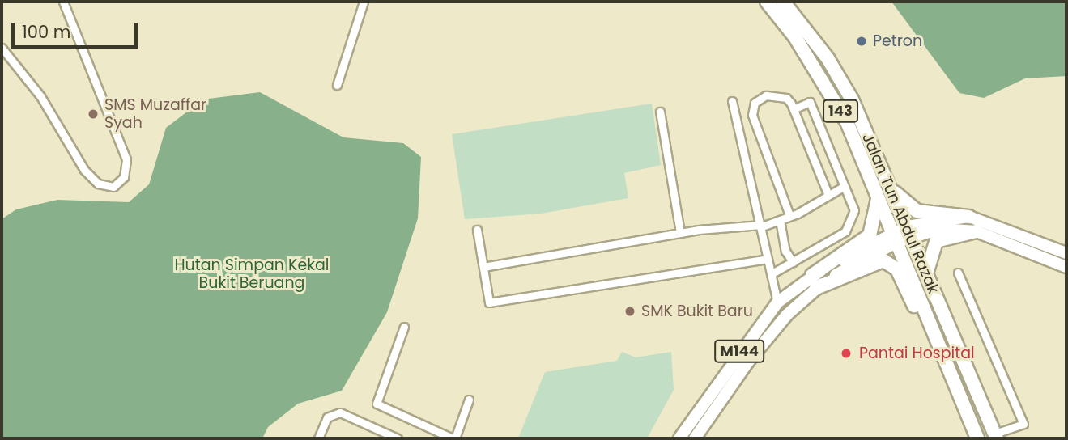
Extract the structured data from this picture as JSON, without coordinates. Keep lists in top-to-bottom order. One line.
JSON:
{"streets":{"highway":["143","Jalan Tun Abdul Razak"],"main road":["M144"]},"crossings":[["Jalan Tun Abdul Razak","M144"]],"parks":["Hutan Simpan Kekal Bukit Beruang"],"places":["Petron","SMS Muzaffar Syah","SMK Bukit Baru","Pantai Hospital"],"scale_bar":"100 m"}
